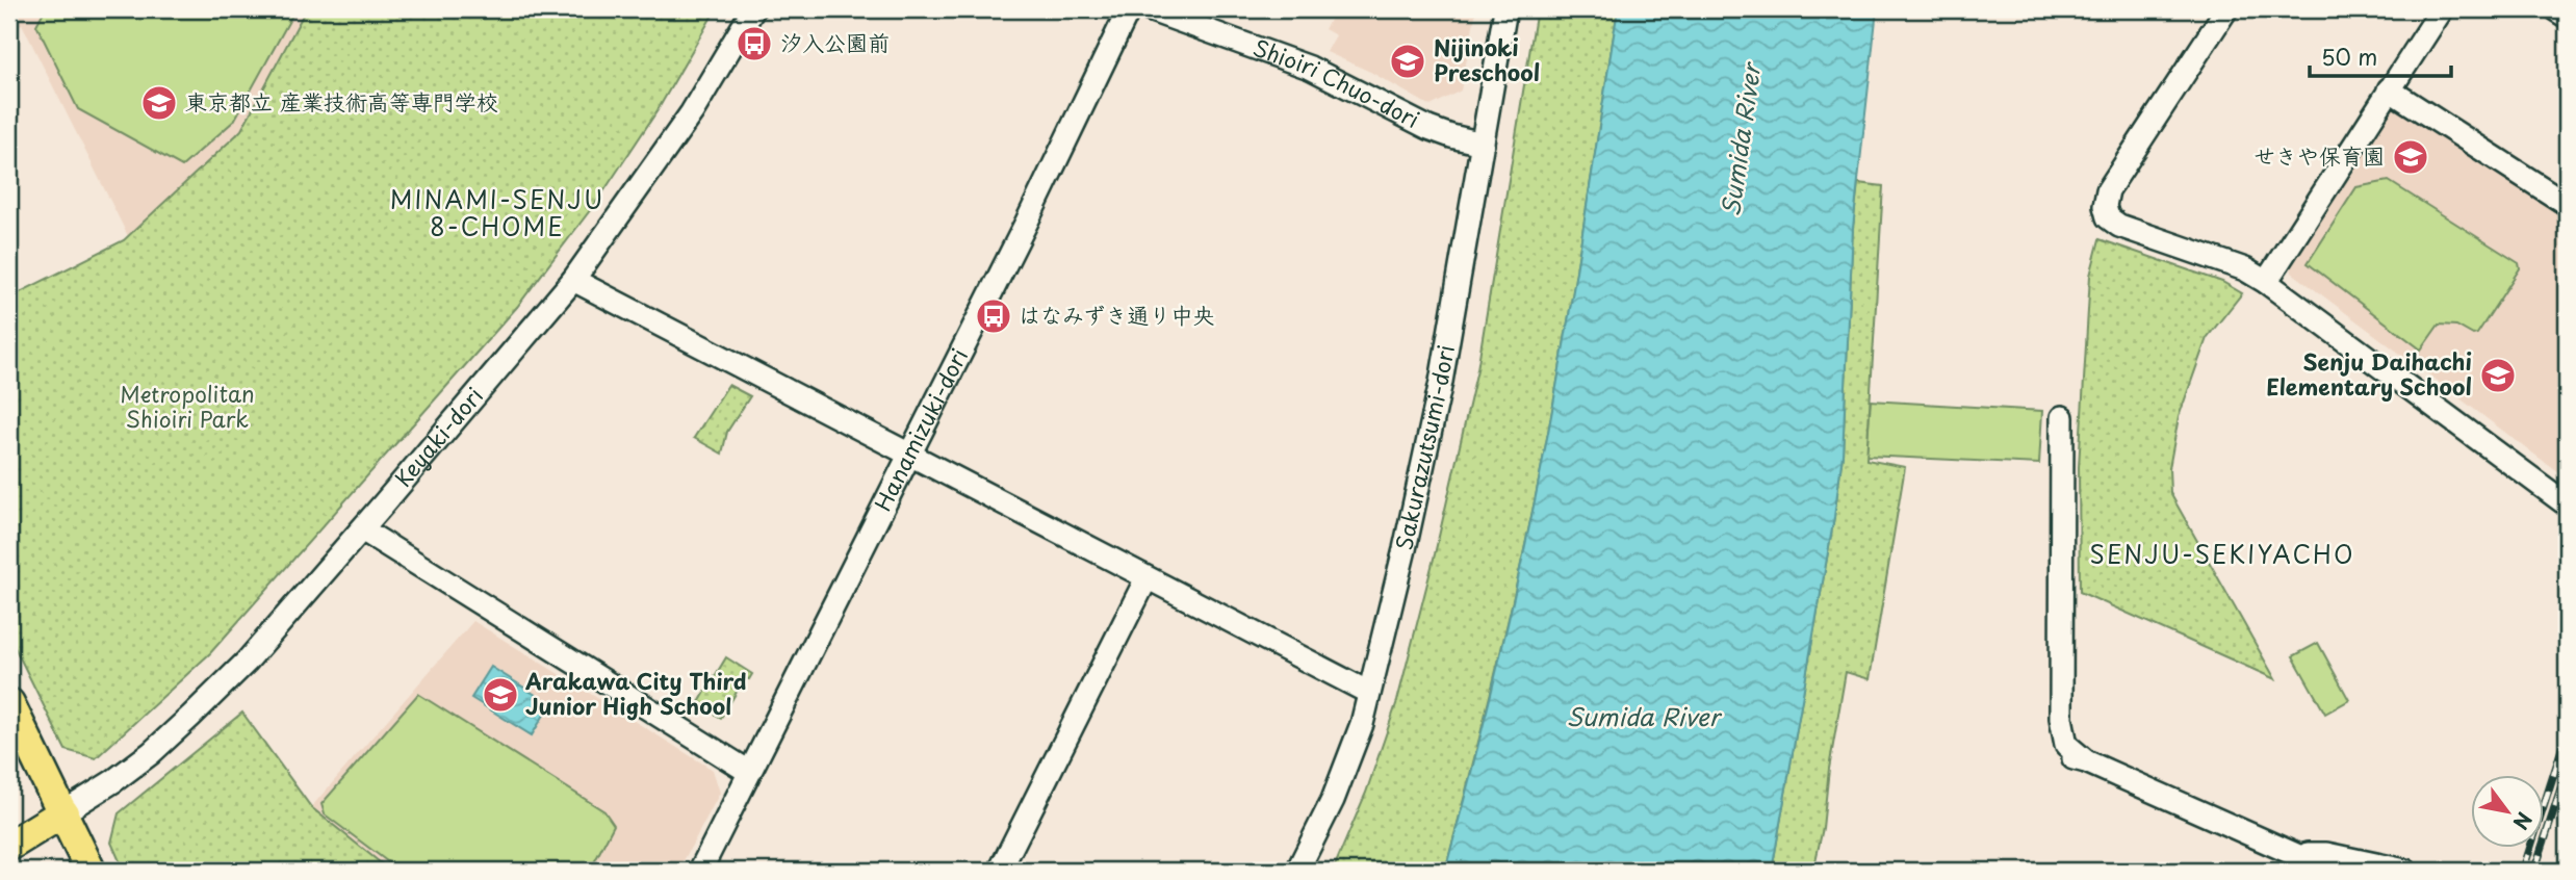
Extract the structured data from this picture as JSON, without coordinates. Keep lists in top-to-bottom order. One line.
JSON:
{"streets":{"street":["Shioiri Chuo-dori","Hanamizuki-dori","Keyaki-dori","Sakurazutsumi-dori"]},"crossings":[["Shioiri Chuo-dori","Sakurazutsumi-dori"]],"districts":["MINAMI-SENJU 8-CHOME","SENJU-SEKIYACHO"],"water":["Sumida River"],"parks":["Metropolitan Shioiri Park"],"places":{"bus stop":["汐入公園前","はなみずき通り中央"],"school or university":["Nijinoki Preschool","東京都立 産業技術高等専門学校","せきや保育園","Senju Daihachi Elementary School","Arakawa City Third Junior High School"]},"scale_bar":"50 m","north":"bottom right"}
